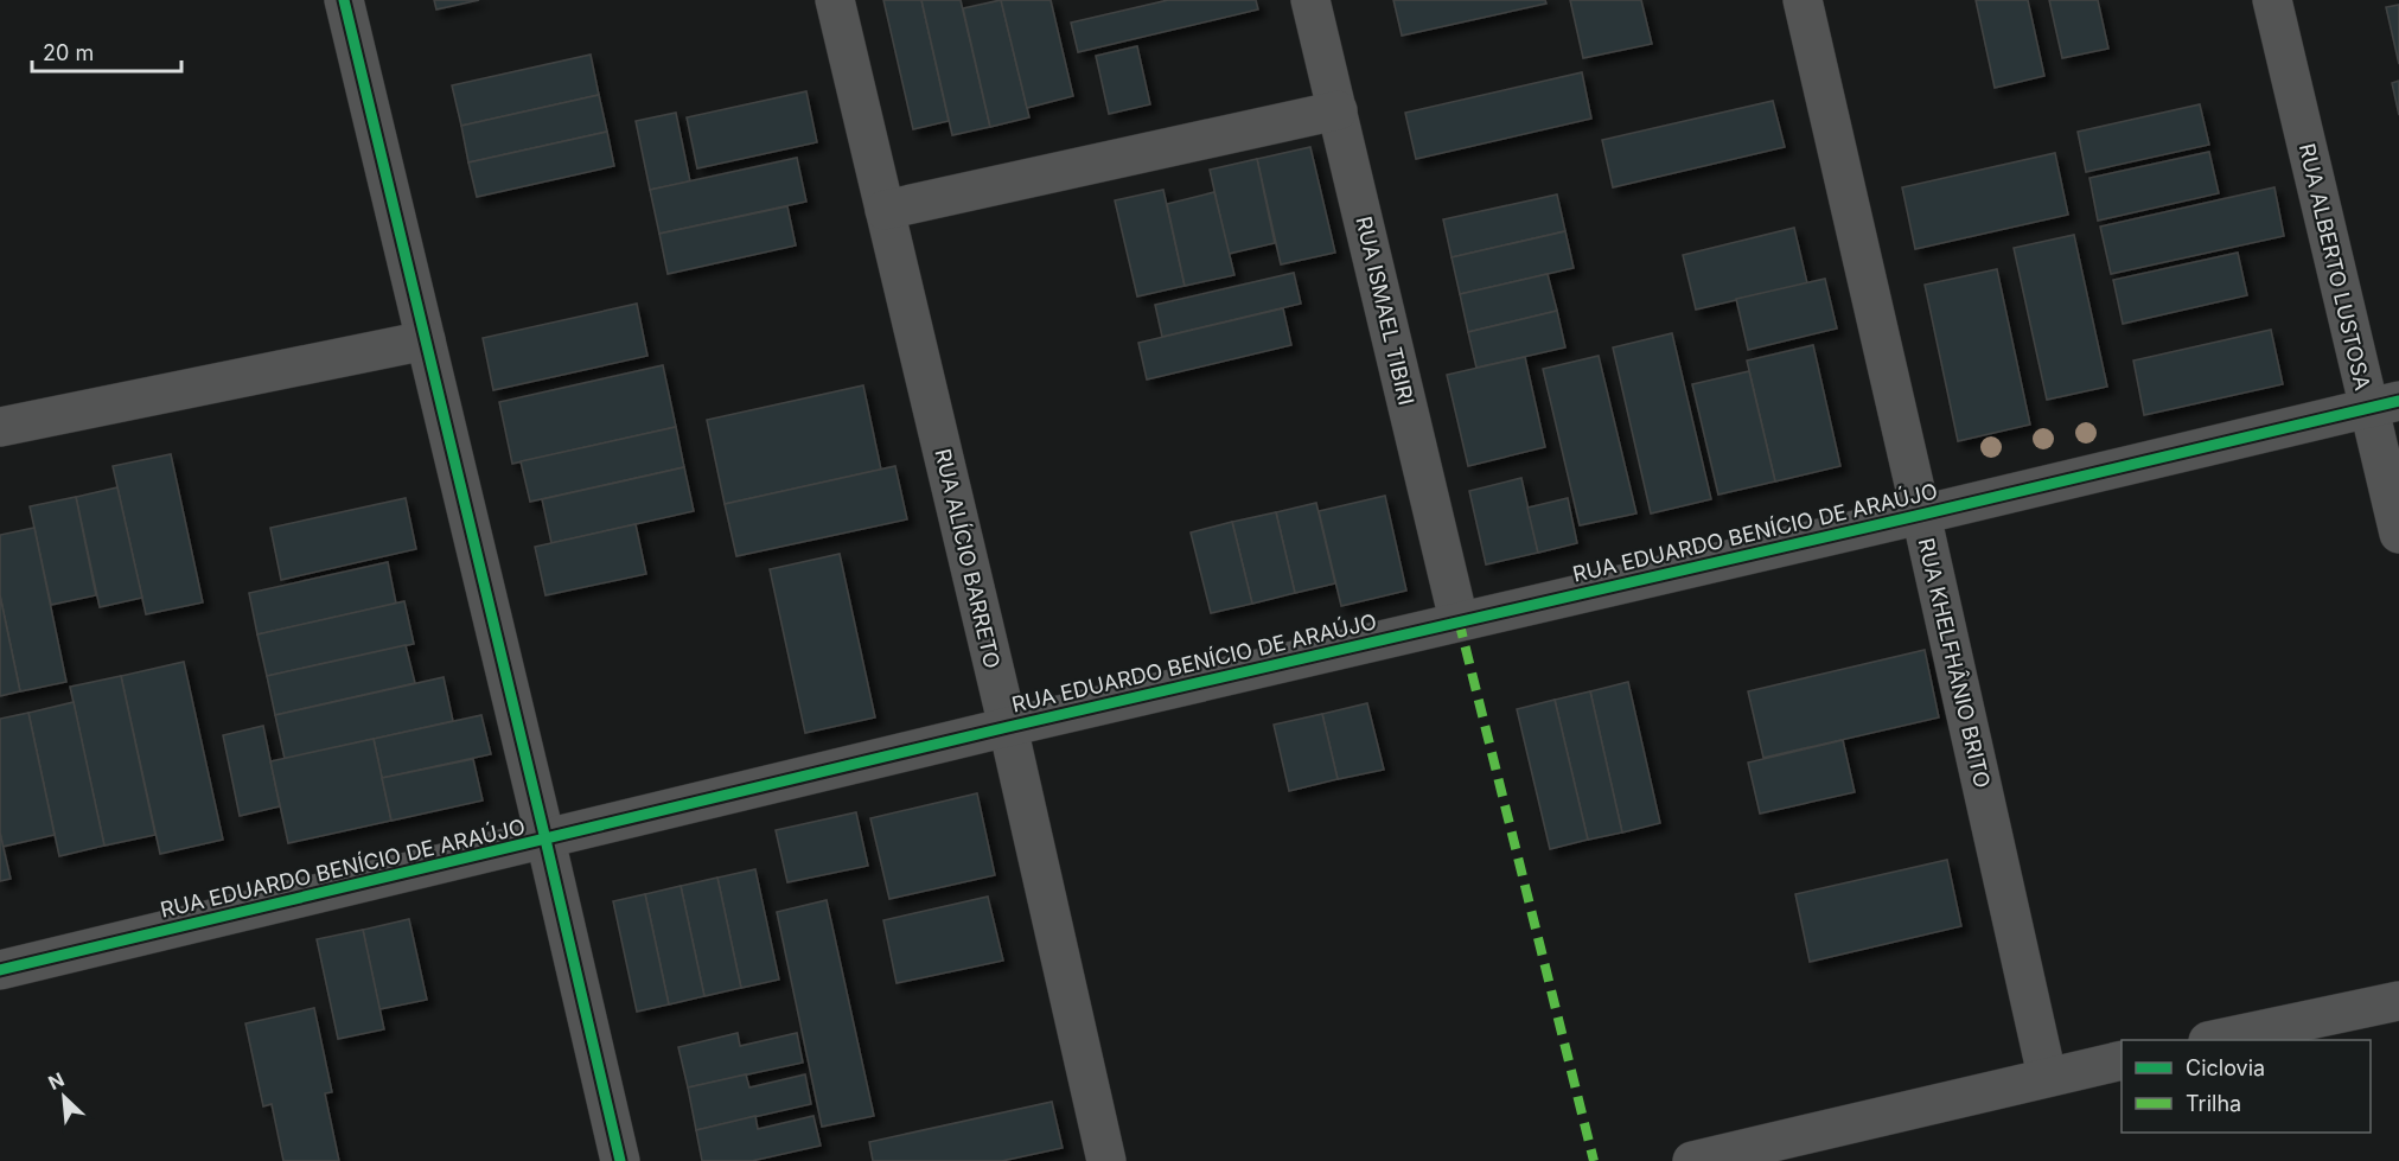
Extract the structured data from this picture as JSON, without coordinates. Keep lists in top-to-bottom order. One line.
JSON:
{"streets":{"street":["RUA ALBERTO LUSTOSA","RUA ISMAEL TIBIRI","RUA EDUARDO BENÍCIO DE ARAÚJO","RUA ALÍCIO BARRETO","RUA KHELFHÂNIO BRITO"]},"crossings":[["RUA ALBERTO LUSTOSA","RUA EDUARDO BENÍCIO DE ARAÚJO"],["RUA ISMAEL TIBIRI","RUA EDUARDO BENÍCIO DE ARAÚJO"],["RUA EDUARDO BENÍCIO DE ARAÚJO","RUA ALÍCIO BARRETO"],["RUA EDUARDO BENÍCIO DE ARAÚJO","RUA KHELFHÂNIO BRITO"]],"legend":["Ciclovia","Trilha"],"scale_bar":"20 m","north":"top left"}
